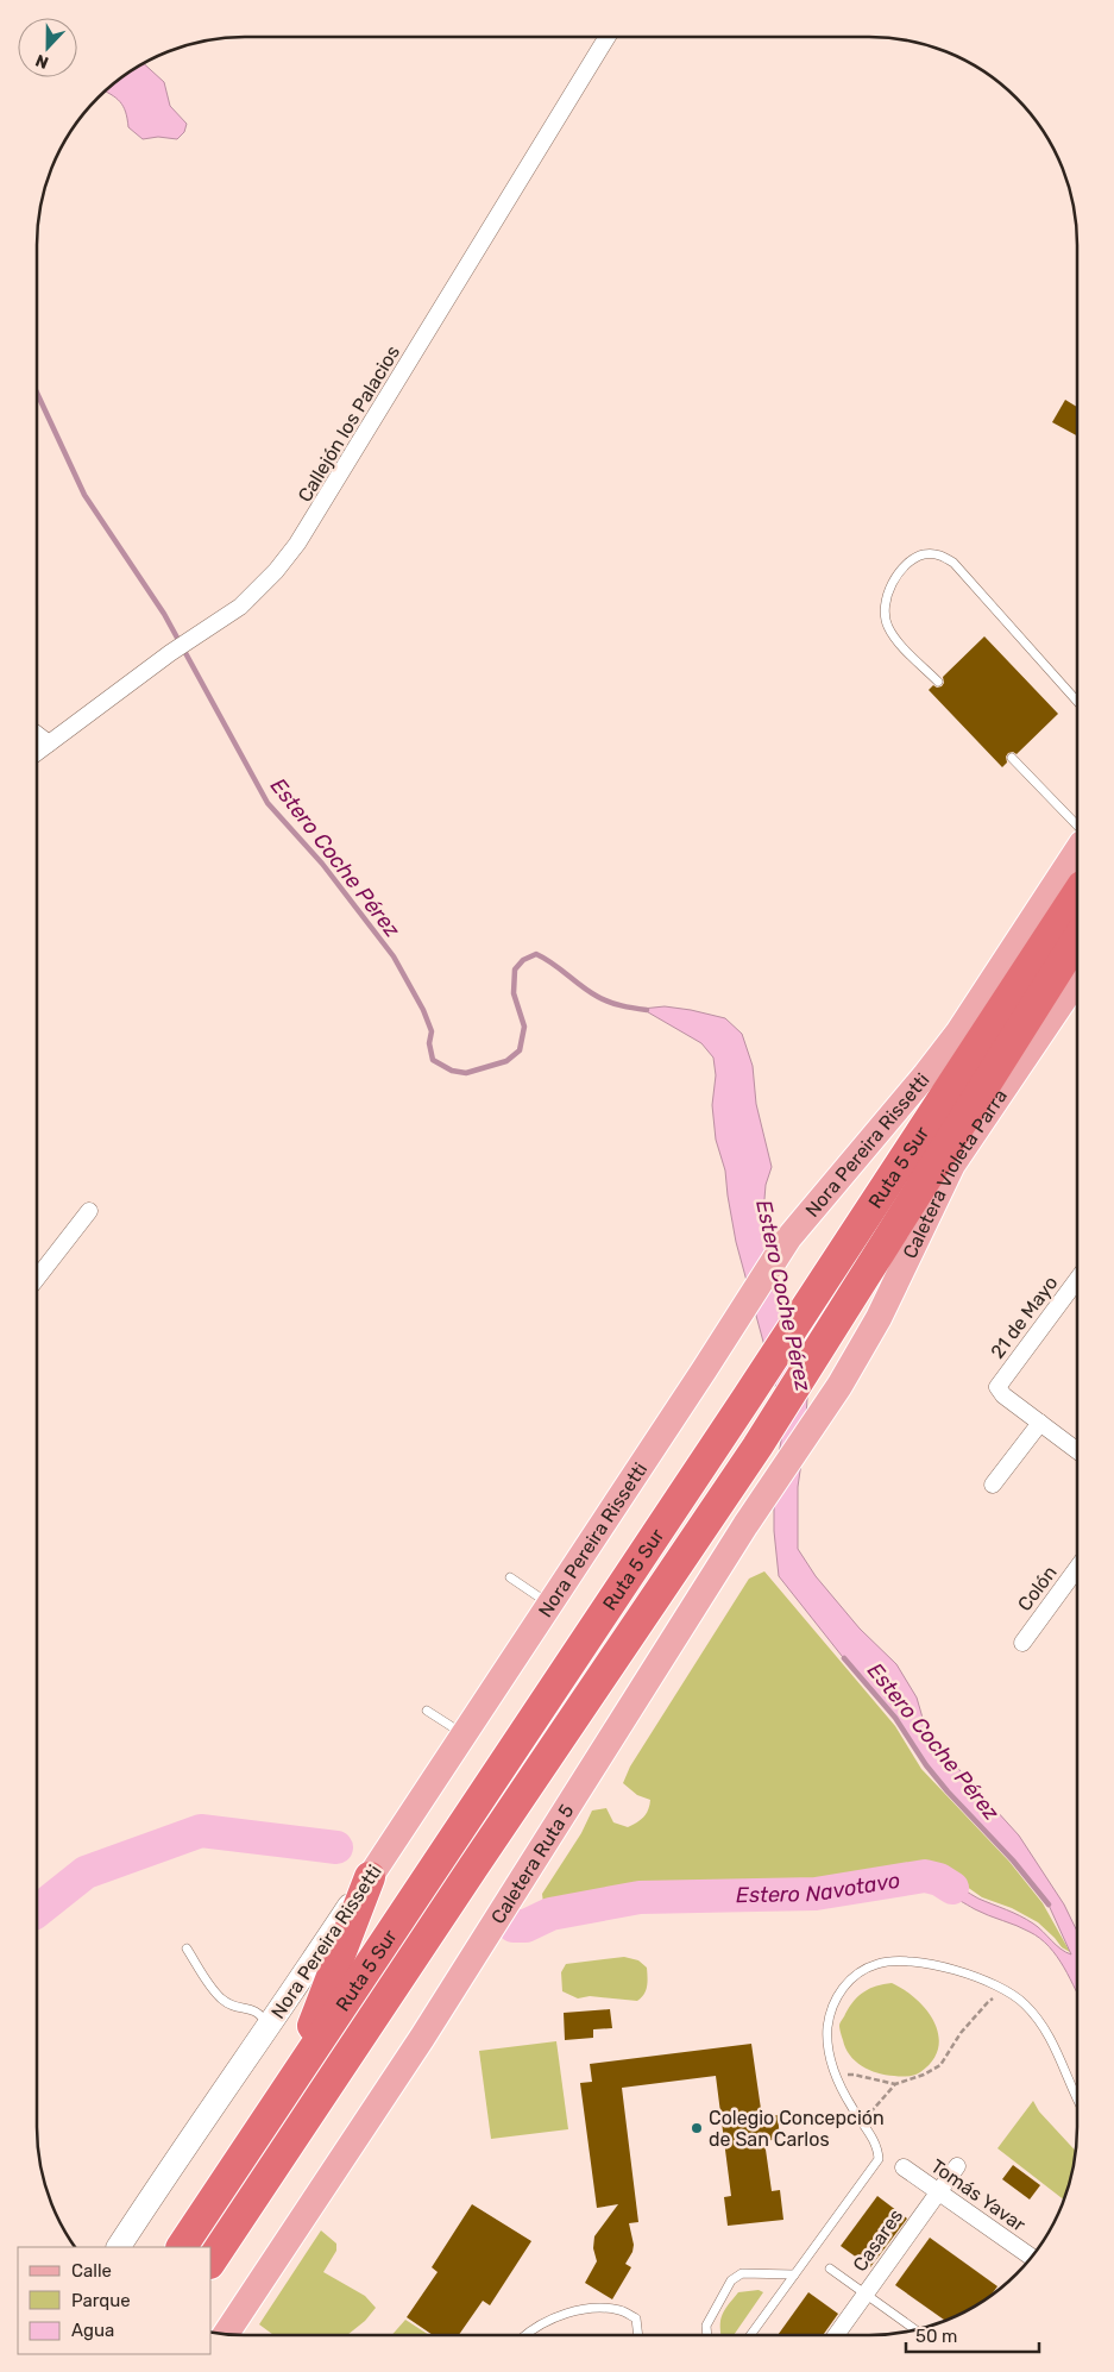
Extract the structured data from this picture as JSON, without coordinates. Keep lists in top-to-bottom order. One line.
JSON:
{"streets":{"highway":["Ruta 5 Sur"],"main road":["Nora Pereira Rissetti","Caletera Violeta Parra","Caletera Ruta 5"],"street":["Callejón los Palacios","21 de Mayo","Colón","Tomás Yavar","Casares"]},"crossings":[["Caletera Violeta Parra","Caletera Ruta 5"],["Tomás Yavar","Casares"]],"water":["Estero Coche Pérez","Estero Navotavo"],"places":["Colegio Concepción de San Carlos"],"legend":["Calle","Parque","Agua"],"scale_bar":"50 m","north":"bottom"}
